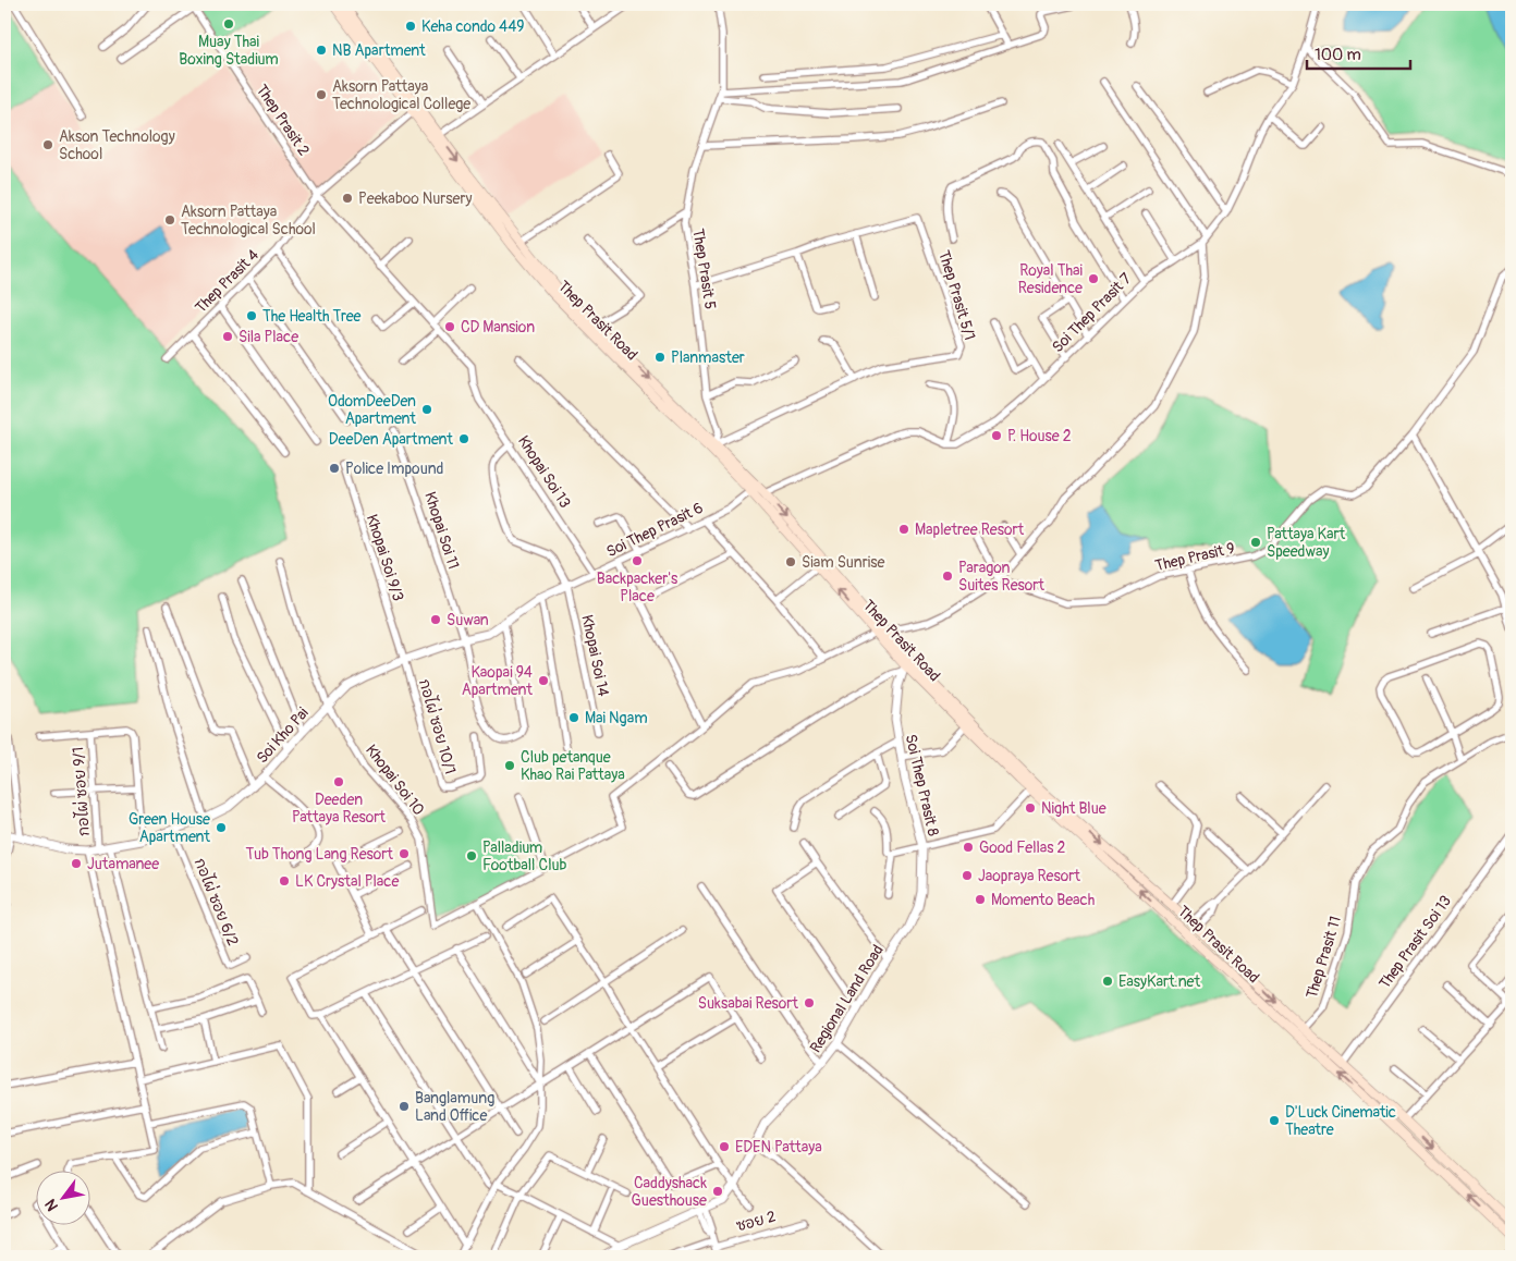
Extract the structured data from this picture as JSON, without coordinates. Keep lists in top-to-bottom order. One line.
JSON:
{"streets":{"main road":["Thep Prasit Road"],"street":["Thep Prasit 2","Thep Prasit 5","Thep Prasit 4","Thep Prasit 5/1","Soi Thep Prasit 7","Khopai Soi 13","Soi Thep Prasit 6","Khopai Soi 11","Thep Prasit 9","Khopai Soi 9/3","Khopai Soi 14","กอไผ่ ซอย 10/1","Soi Kho Pai","Khopai Soi 10","Soi Thep Prasit 8","กอไผ่ ซอย 9/1","กอไผ่ ซอย 6/2","Thep Prasit Soi 13","Thep Prasit 11","Regional Land Road","ซอย 2"]},"crossings":[["Thep Prasit 2","Thep Prasit 4"],["Thep Prasit 2","Khopai Soi 13"],["Thep Prasit 5","Thep Prasit 5/1"],["Thep Prasit 5","Thep Prasit Road"],["Thep Prasit 4","Thep Prasit Road"],["Thep Prasit 5/1","Thep Prasit Road"],["Thep Prasit Road","Soi Thep Prasit 6"],["Thep Prasit Road","Soi Thep Prasit 8"],["Thep Prasit Road","Thep Prasit Soi 13"],["Thep Prasit Road","Thep Prasit 11"],["Khopai Soi 13","Soi Thep Prasit 6"],["Khopai Soi 13","Khopai Soi 14"],["Soi Thep Prasit 6","Khopai Soi 14"],["Soi Thep Prasit 6","Soi Kho Pai"],["Khopai Soi 11","Soi Kho Pai"],["Khopai Soi 9/3","กอไผ่ ซอย 10/1"],["Khopai Soi 9/3","Soi Kho Pai"],["Khopai Soi 14","Soi Kho Pai"],["กอไผ่ ซอย 10/1","Soi Kho Pai"],["Soi Kho Pai","Khopai Soi 10"],["Soi Kho Pai","กอไผ่ ซอย 9/1"],["Soi Kho Pai","กอไผ่ ซอย 6/2"],["Soi Thep Prasit 8","Regional Land Road"]],"places":["Muay Thai Boxing Stadium","Keha condo 449","NB Apartment","Aksorn Pattaya Technological College","Akson Technology School","Peekaboo Nursery","Aksorn Pattaya Technological School","Royal Thai Residence","The Health Tree","CD Mansion","Sila Place","Planmaster","OdomDeeDen Apartment","P. House 2","DeeDen Apartment","Police Impound","Mapletree Resort","Pattaya Kart Speedway","Backpacker's Place","Siam Sunrise","Paragon Suites Resort","Suwan","Kaopai 94 Apartment","Mai Ngam","Club petanque Khao Rai Pattaya","Deeden Pattaya Resort","Night Blue","Green House Apartment","Good Fellas 2","Tub Thong Lang Resort","Palladium Football Club","Jutamanee","Jaopraya Resort","LK Crystal Place","Momento Beach","EasyKart.net","Suksabai Resort","Banglamung Land Office","D'Luck Cinematic Theatre","EDEN Pattaya","Caddyshack Guesthouse"],"scale_bar":"100 m","north":"bottom left"}
